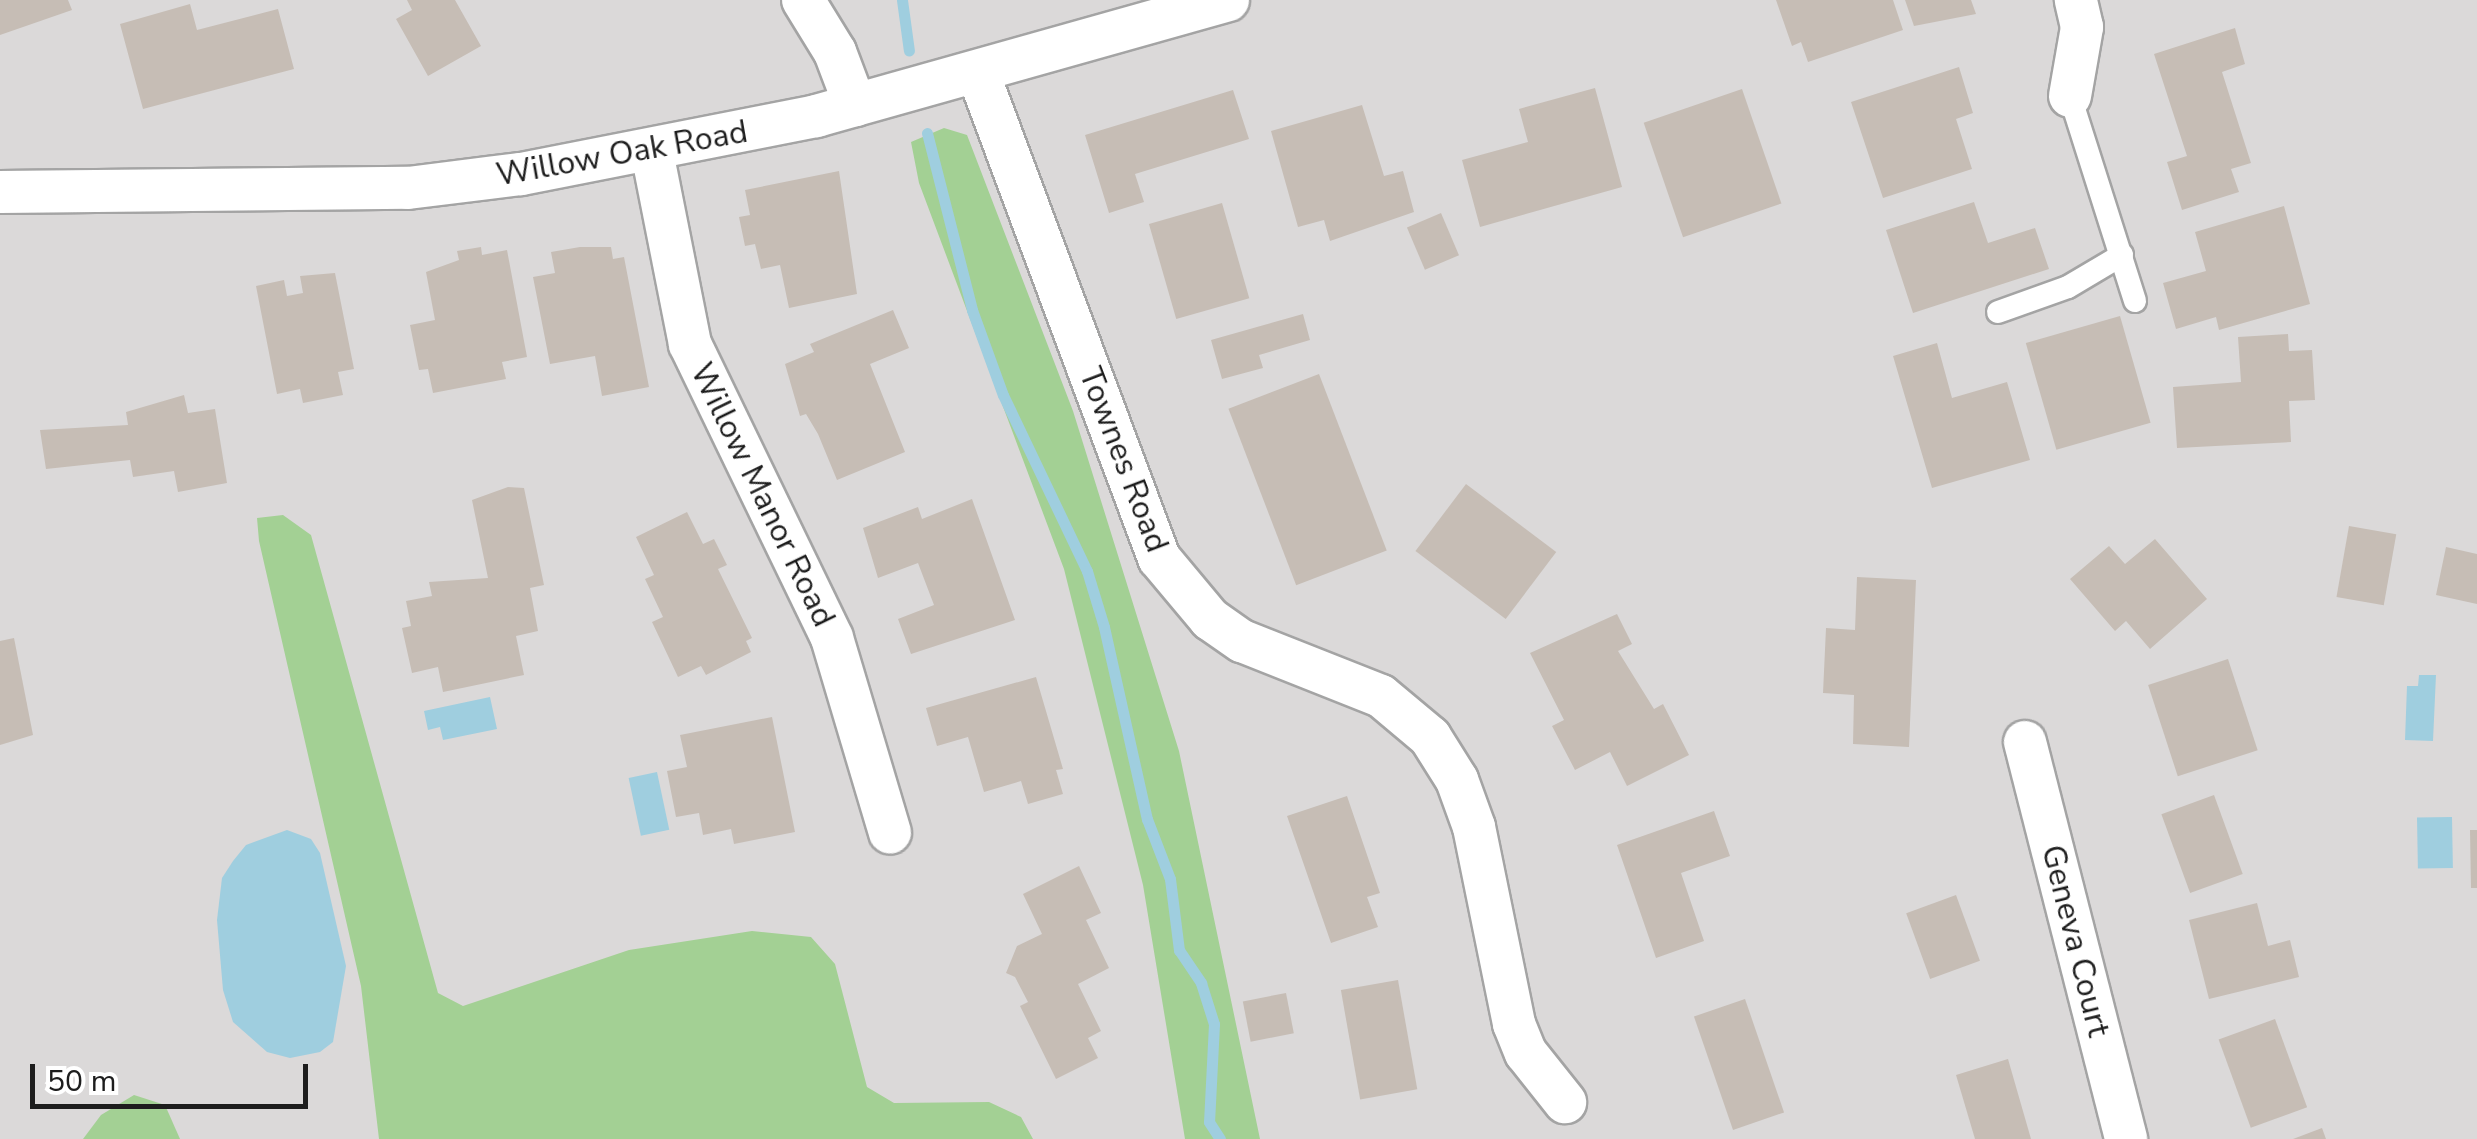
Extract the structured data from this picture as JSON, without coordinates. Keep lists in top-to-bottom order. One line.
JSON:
{"streets":{"street":["Willow Oak Road","Townes Road","Willow Manor Road","Geneva Court"]},"crossings":[["Willow Oak Road","Townes Road"],["Willow Oak Road","Willow Manor Road"]],"scale_bar":"50 m"}
